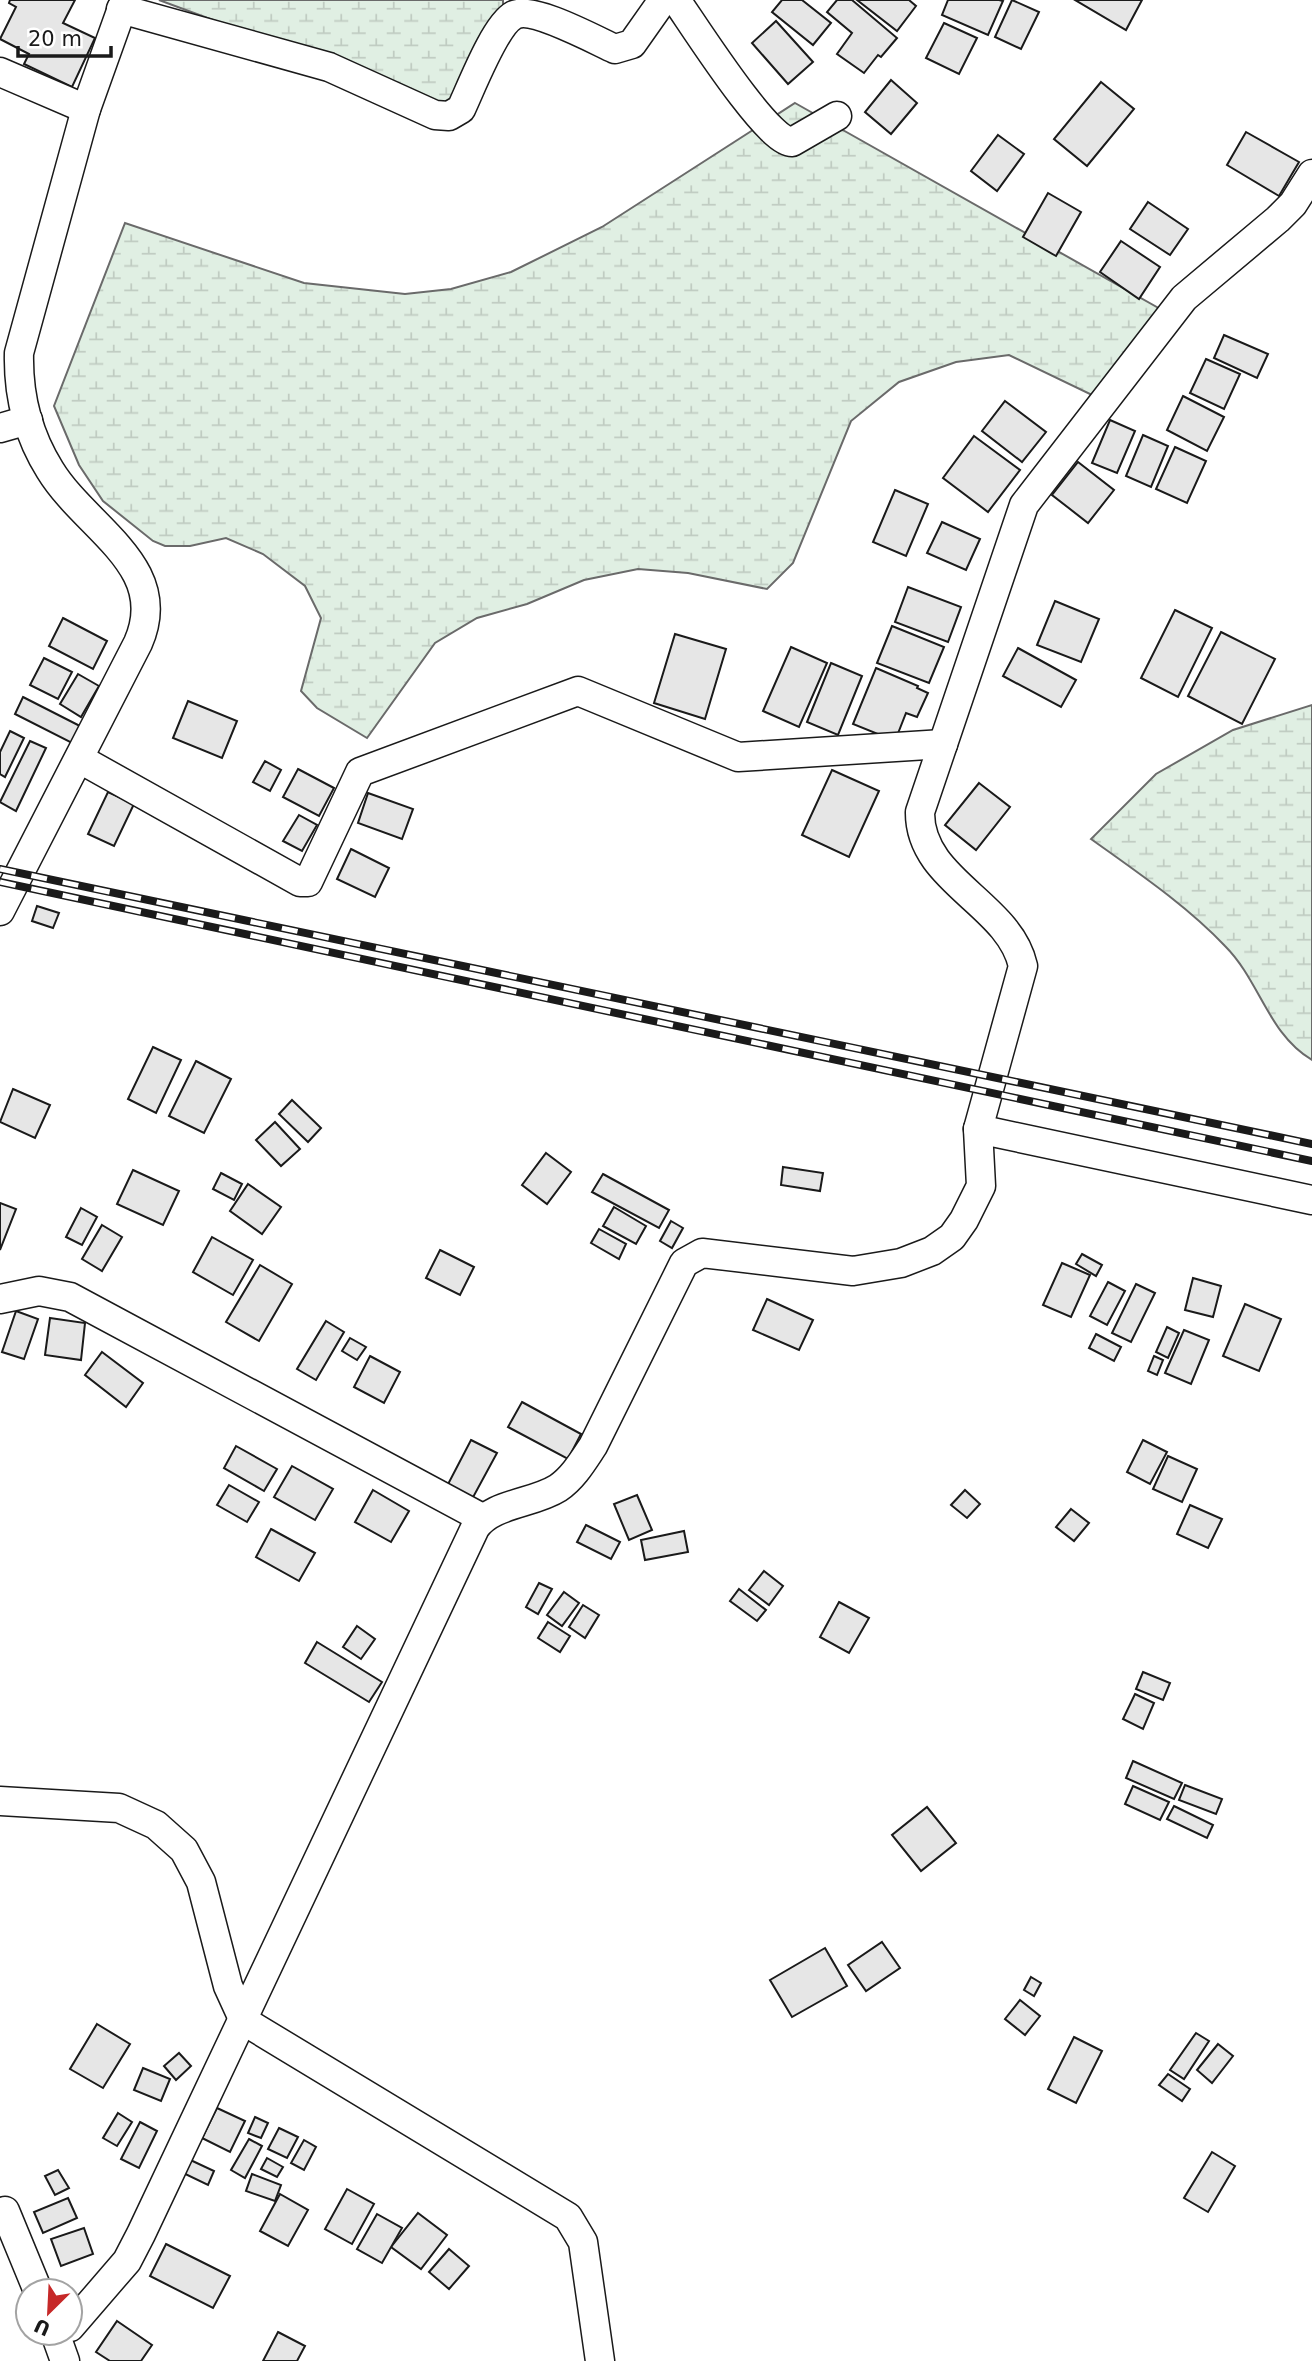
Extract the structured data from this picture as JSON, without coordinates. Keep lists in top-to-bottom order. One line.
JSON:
{"scale_bar":"20 m","north":"bottom left"}
